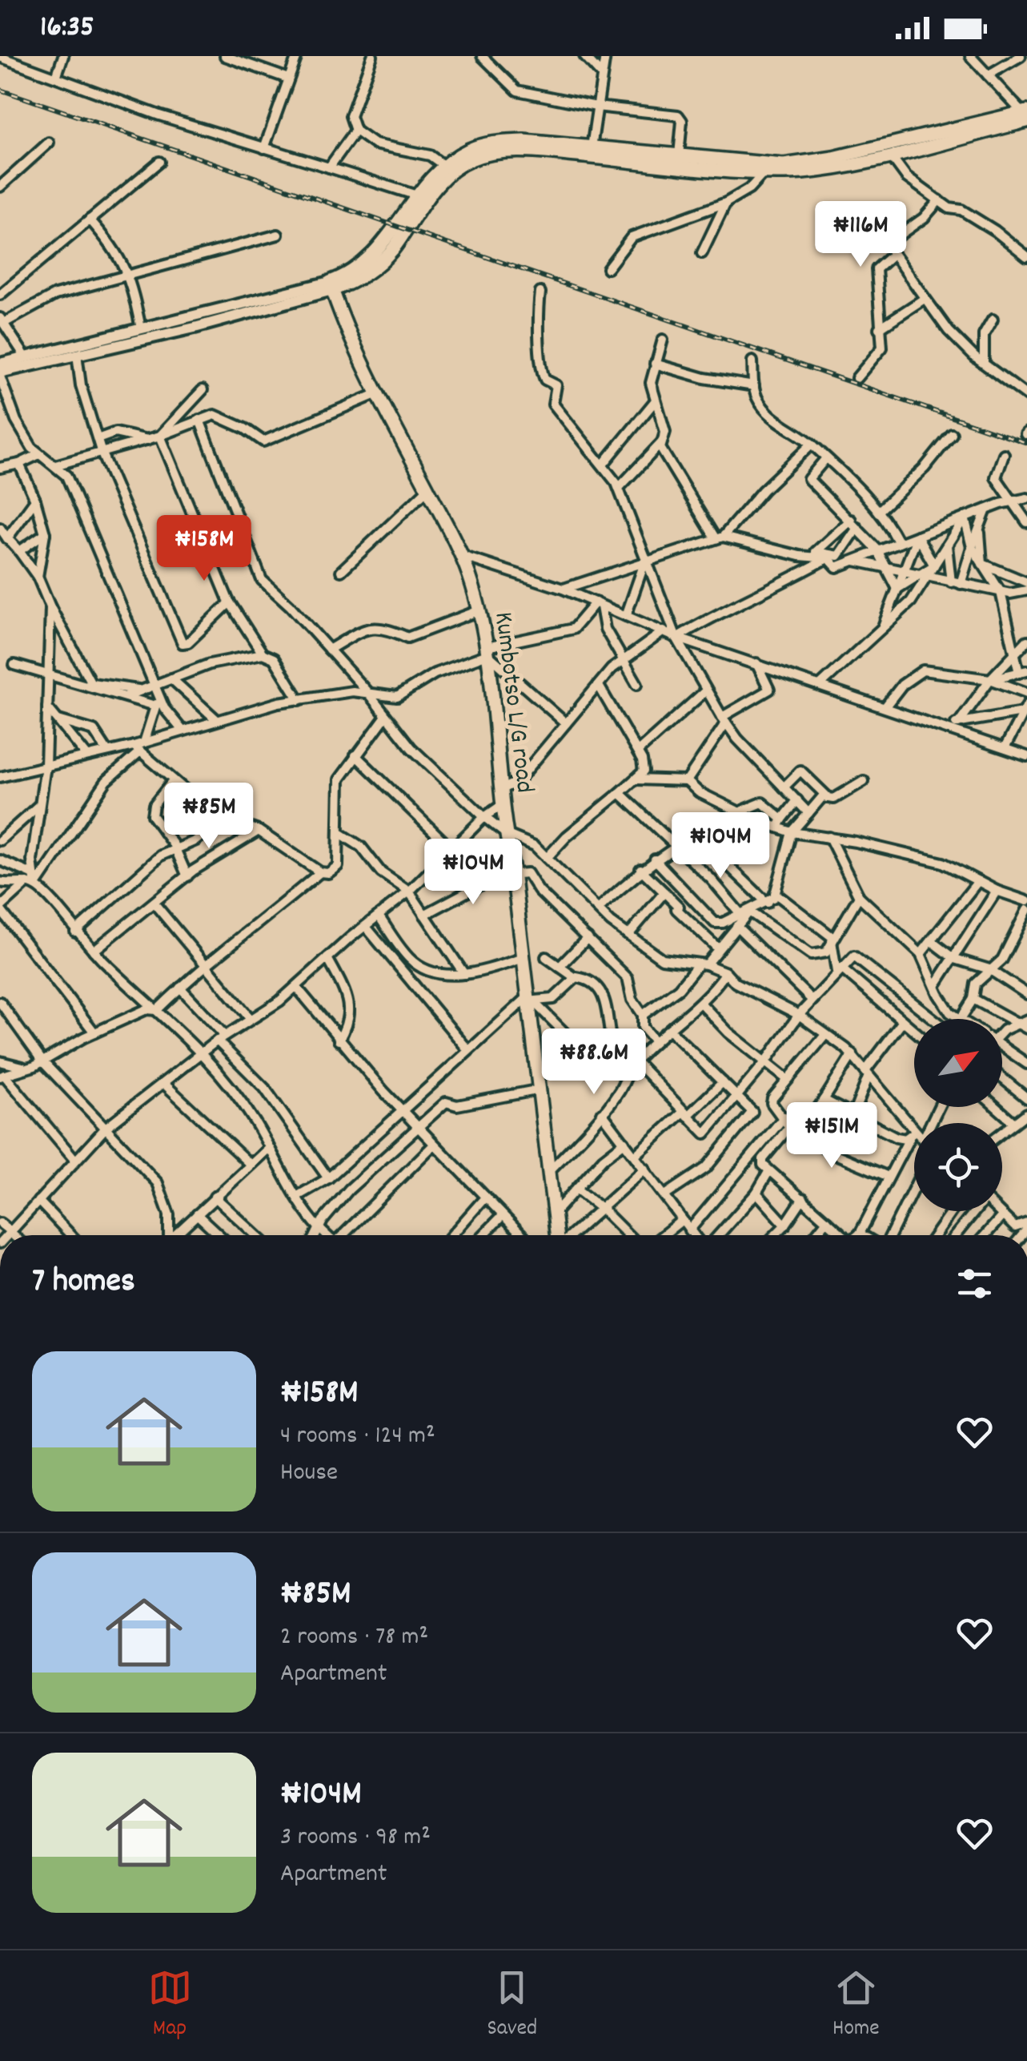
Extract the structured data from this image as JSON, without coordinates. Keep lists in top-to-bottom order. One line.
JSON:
{"streets":{"main road":["Kumbotso L/G road"]},"north":"top right","page":{"status":"16:35","price":["₦116M","₦158M","₦85M","₦104M","₦104M","₦88.6M","₦151M"],"heading":"7 homes","list":[{"name":"₦158M","note":"4 rooms · 124 m² · House"},{"name":"₦85M","note":"2 rooms · 78 m² · Apartment"},{"name":"₦104M","note":"3 rooms · 98 m² · Apartment"}],"tabs":["Map","Saved","Home"]}}
